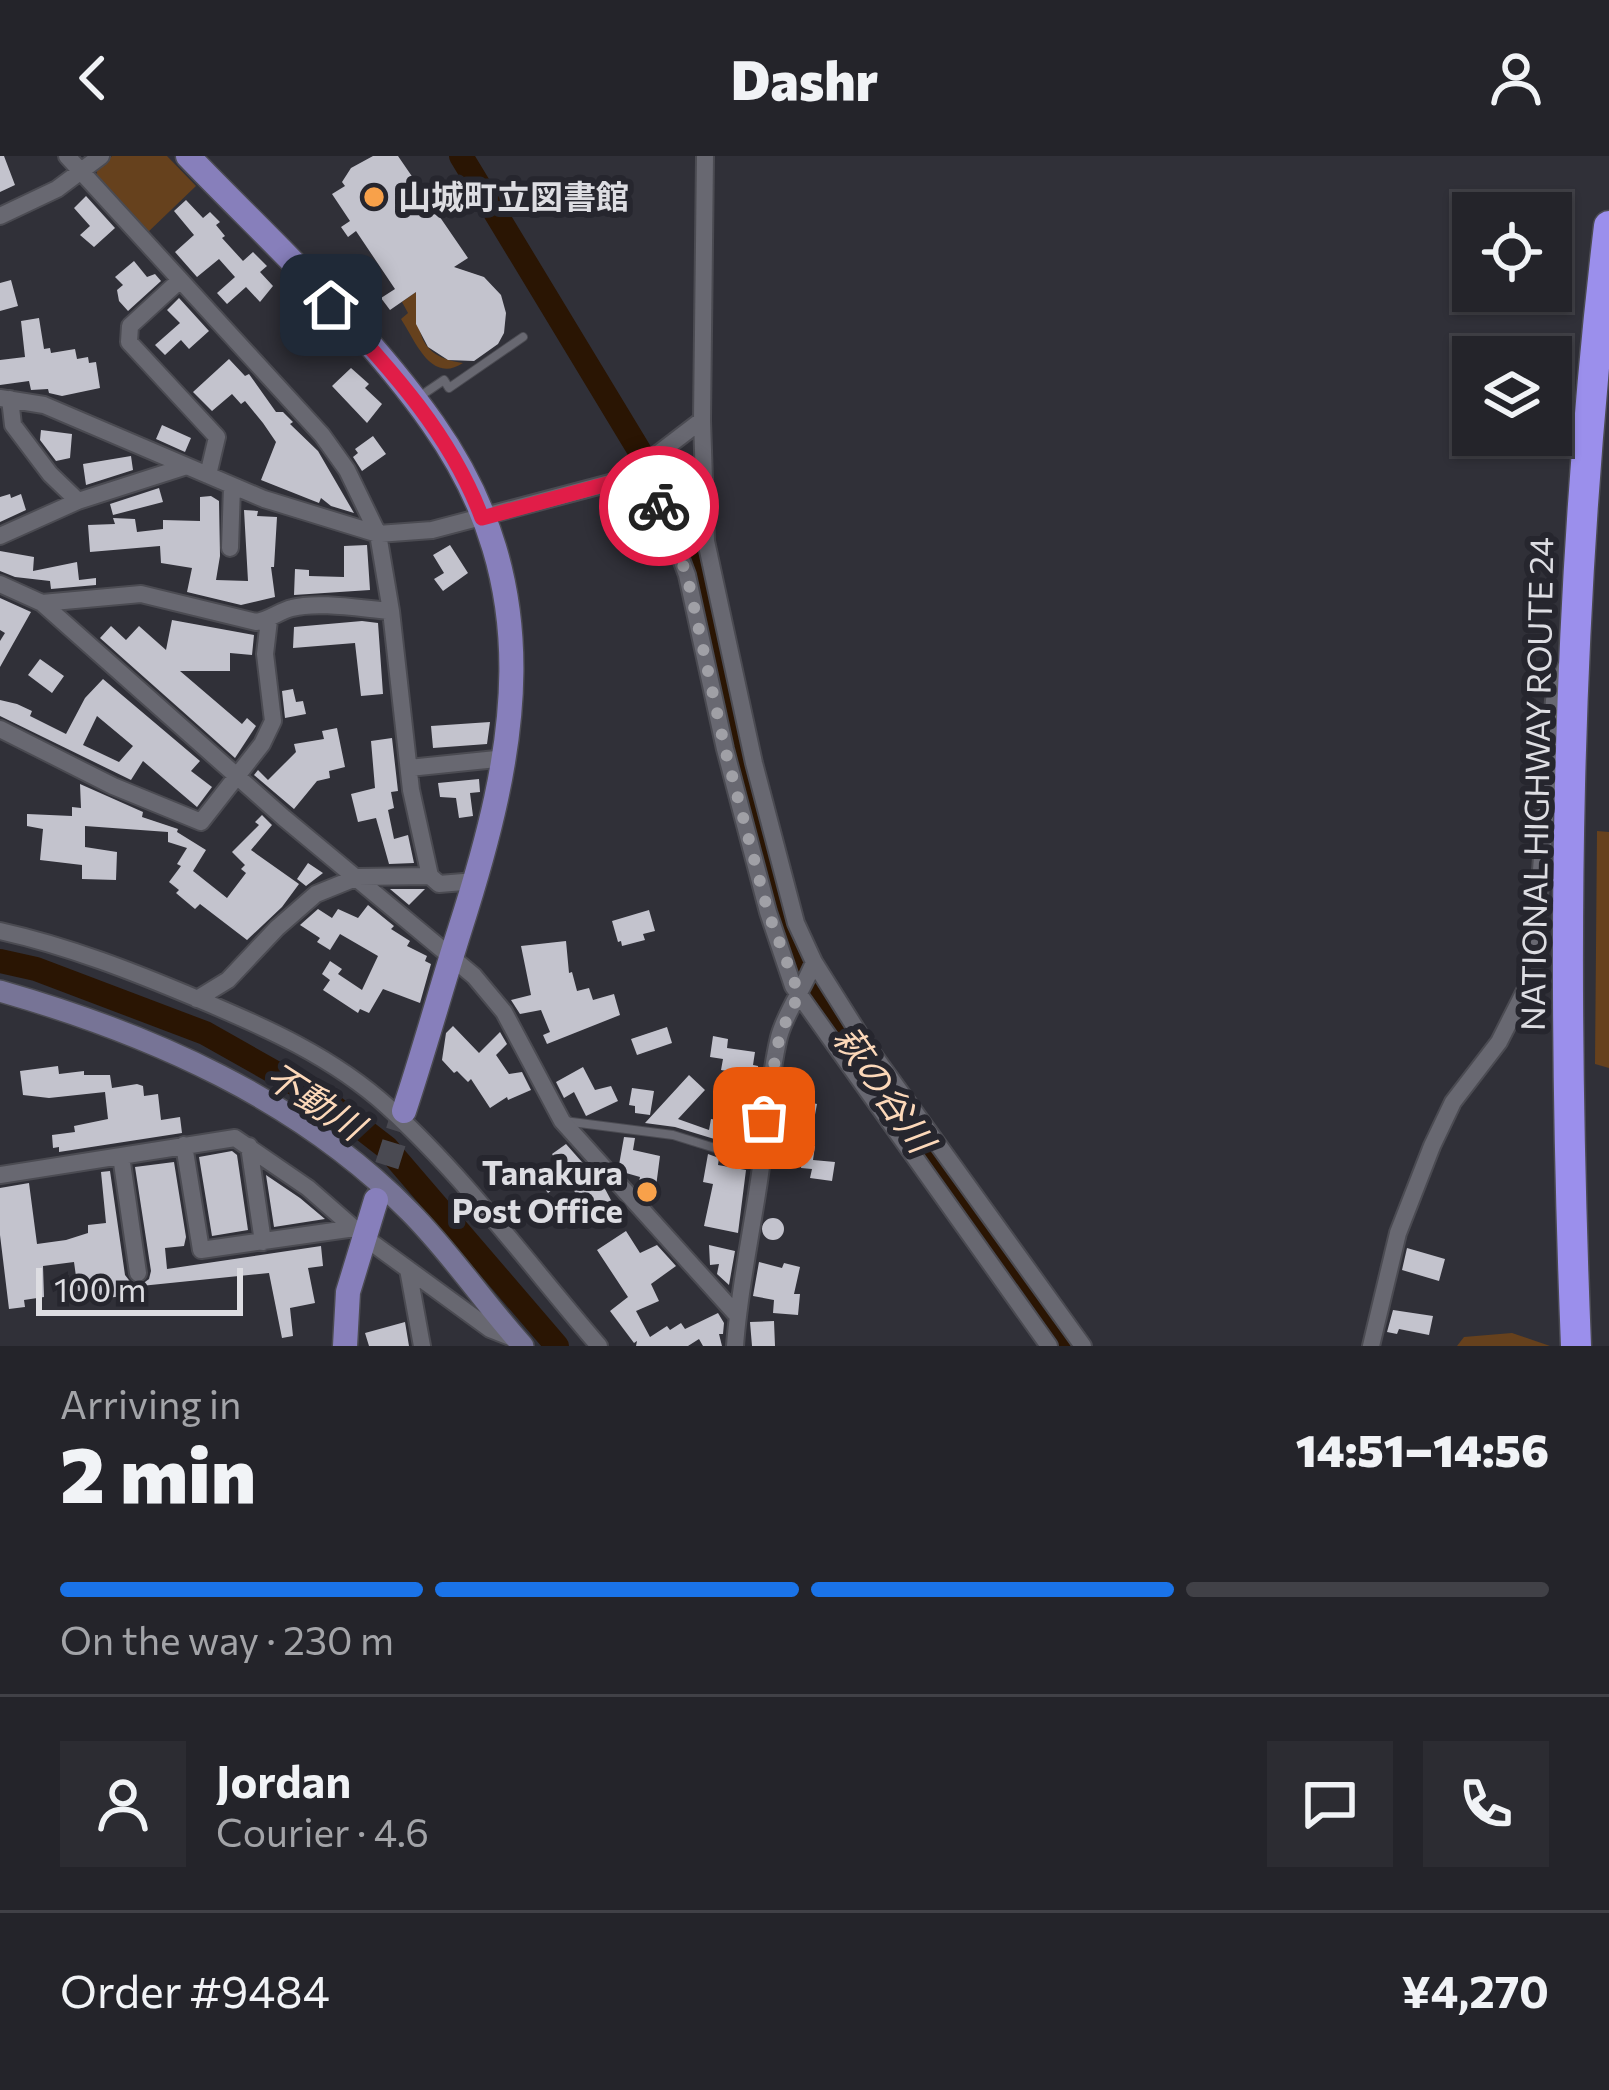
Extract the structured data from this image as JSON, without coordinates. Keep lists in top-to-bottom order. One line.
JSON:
{"streets":{"highway":["NATIONAL HIGHWAY ROUTE 24"]},"water":["萩の谷川","不動川"],"places":["山城町立図書館","Tanakura Post Office"],"scale_bar":"100 m","page":{"header":"Dashr","scale":"100 m","heading":["2 min","Arriving in","14:51–14:56"],"panel":["Jordan","Courier · 4.6","Order #9484","¥4,270"],"bar":"On the way · 230 m"}}
